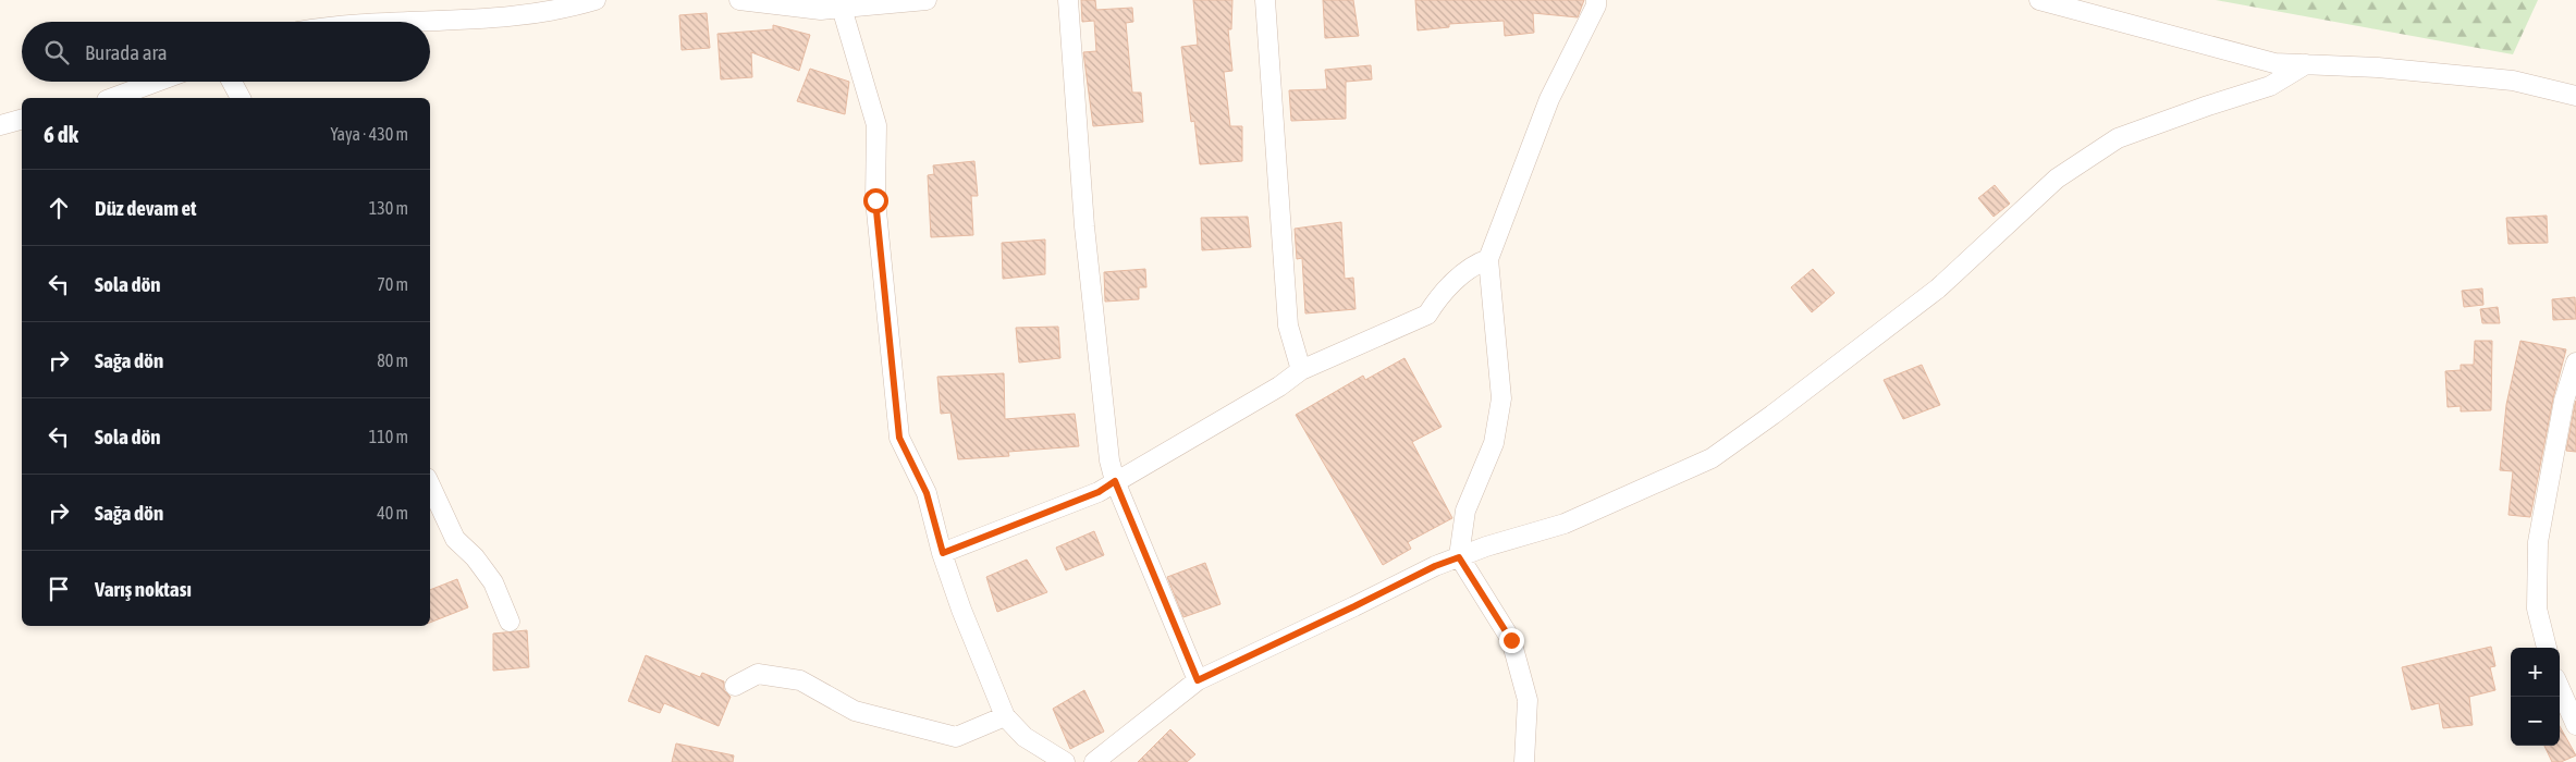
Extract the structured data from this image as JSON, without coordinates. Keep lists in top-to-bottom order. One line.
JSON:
{"page":{"search":"Burada ara","heading":["6 dk","Yaya · 430 m"],"list":[["Düz devam et","130 m"],["Sola dön","70 m"],["Sağa dön","80 m"],["Sola dön","110 m"],["Sağa dön","40 m"],"Varış noktası"],"map_buttons":["+","−"]}}
